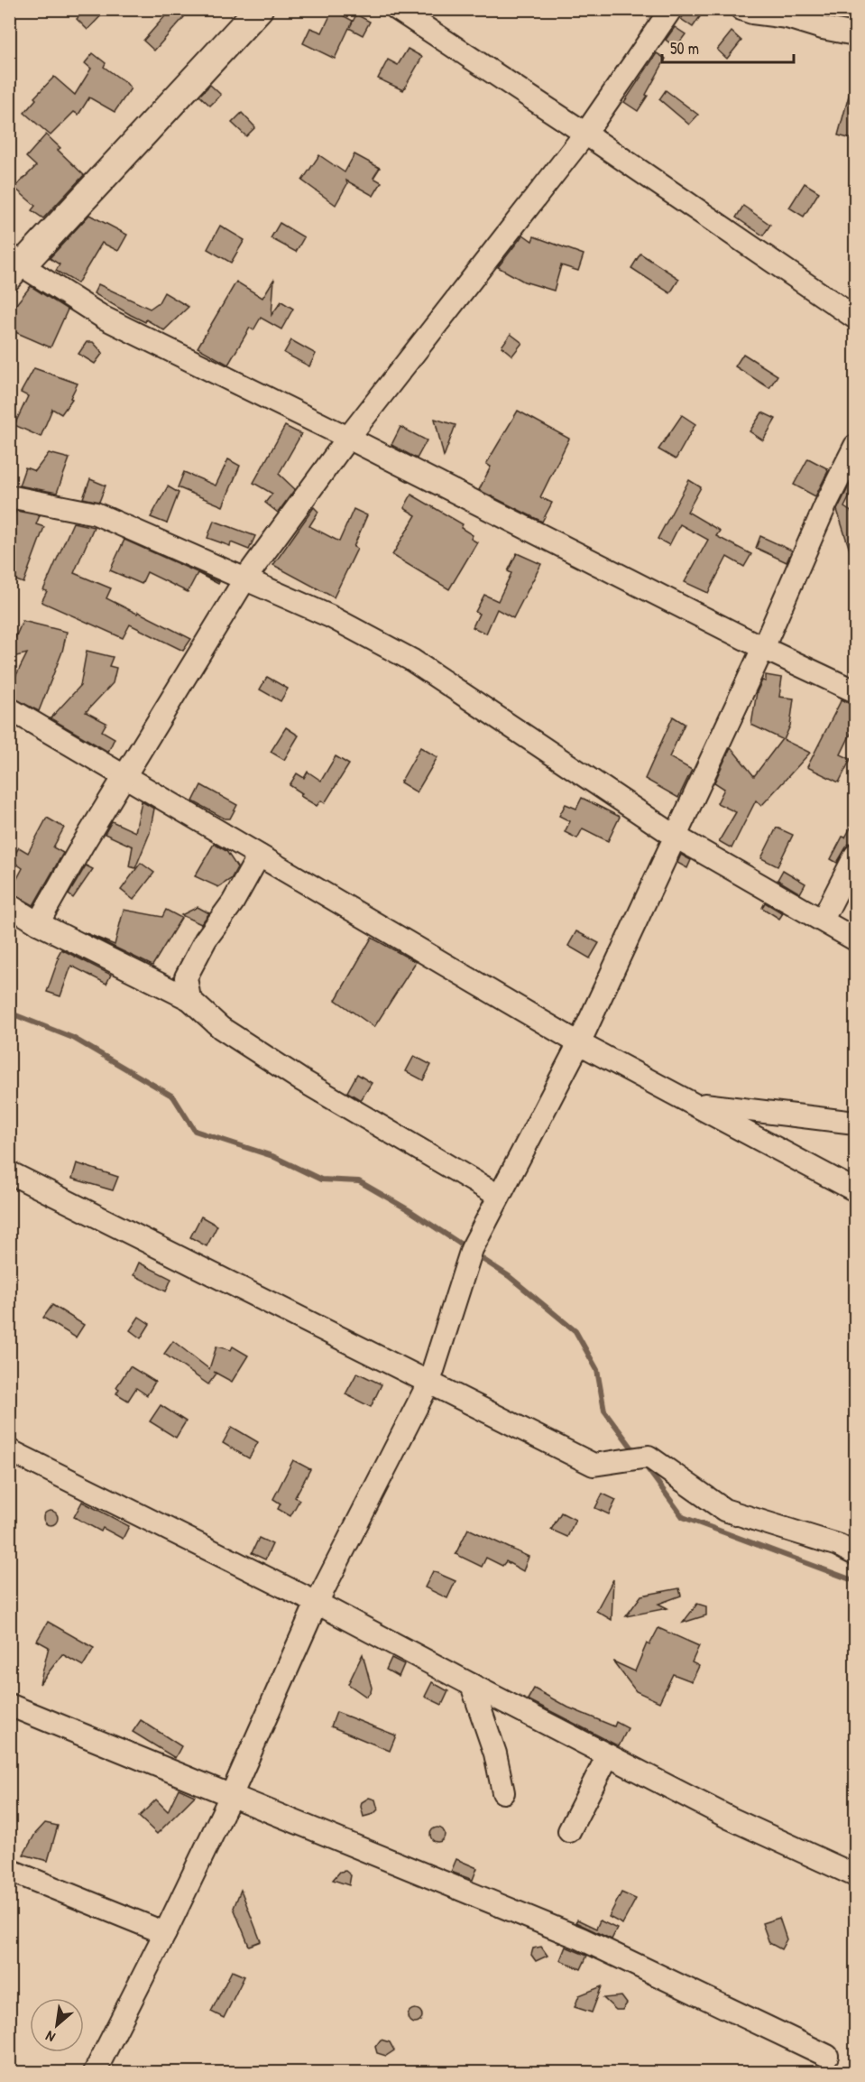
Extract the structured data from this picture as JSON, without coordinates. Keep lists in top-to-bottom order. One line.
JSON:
{"scale_bar":"50 m","north":"bottom left"}
